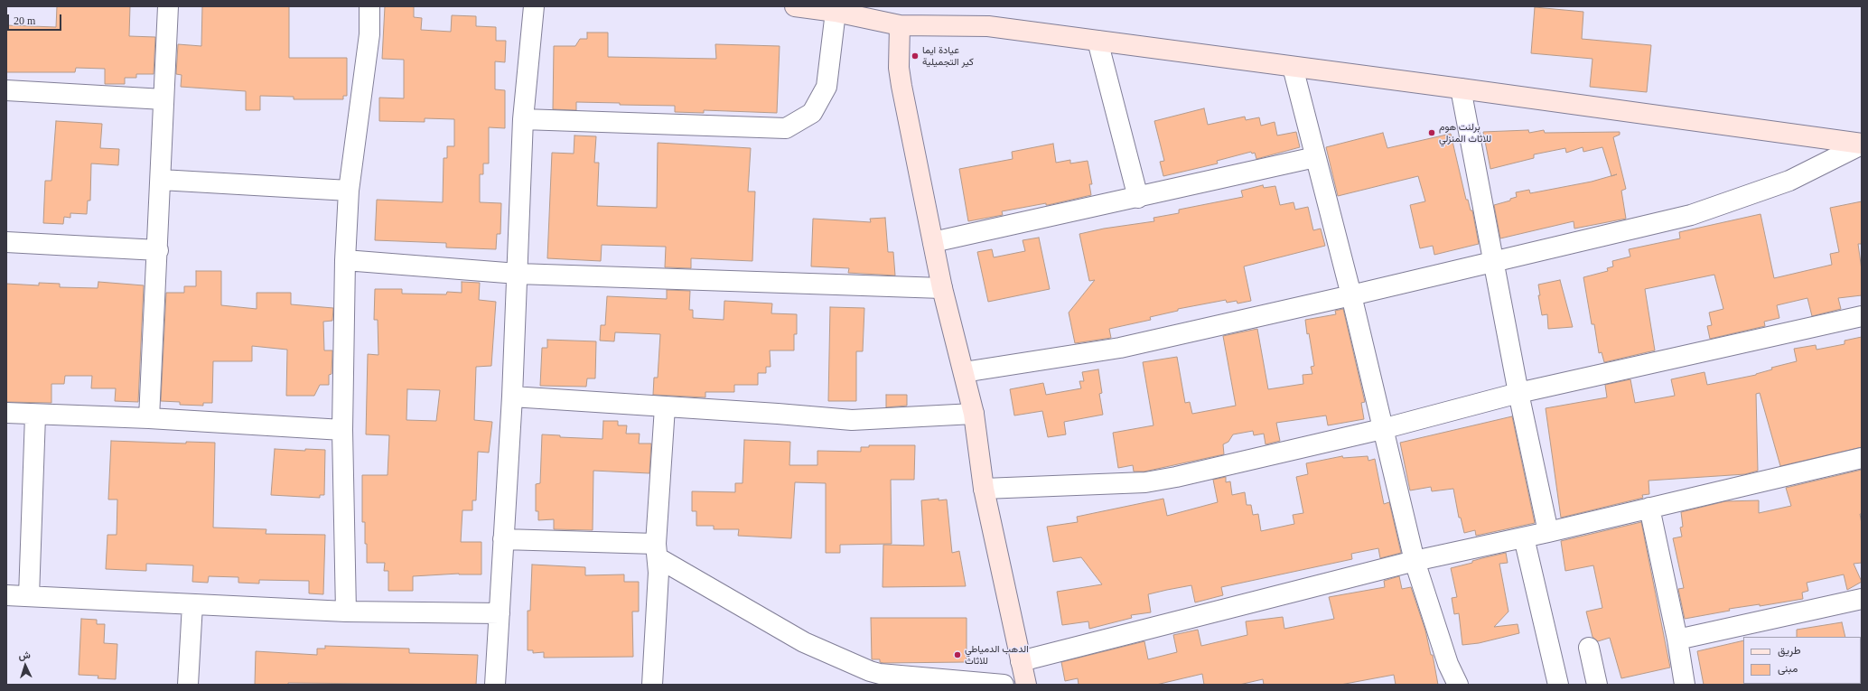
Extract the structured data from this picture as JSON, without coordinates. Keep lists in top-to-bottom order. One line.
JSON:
{"places":["عيادة ايما كير التجميلية","برلنت هوم للاثاث المنزلي","الدهب الدمياطي للاثاث"],"legend":["طريق","مبنى"],"scale_bar":"20 m","north":"top"}
